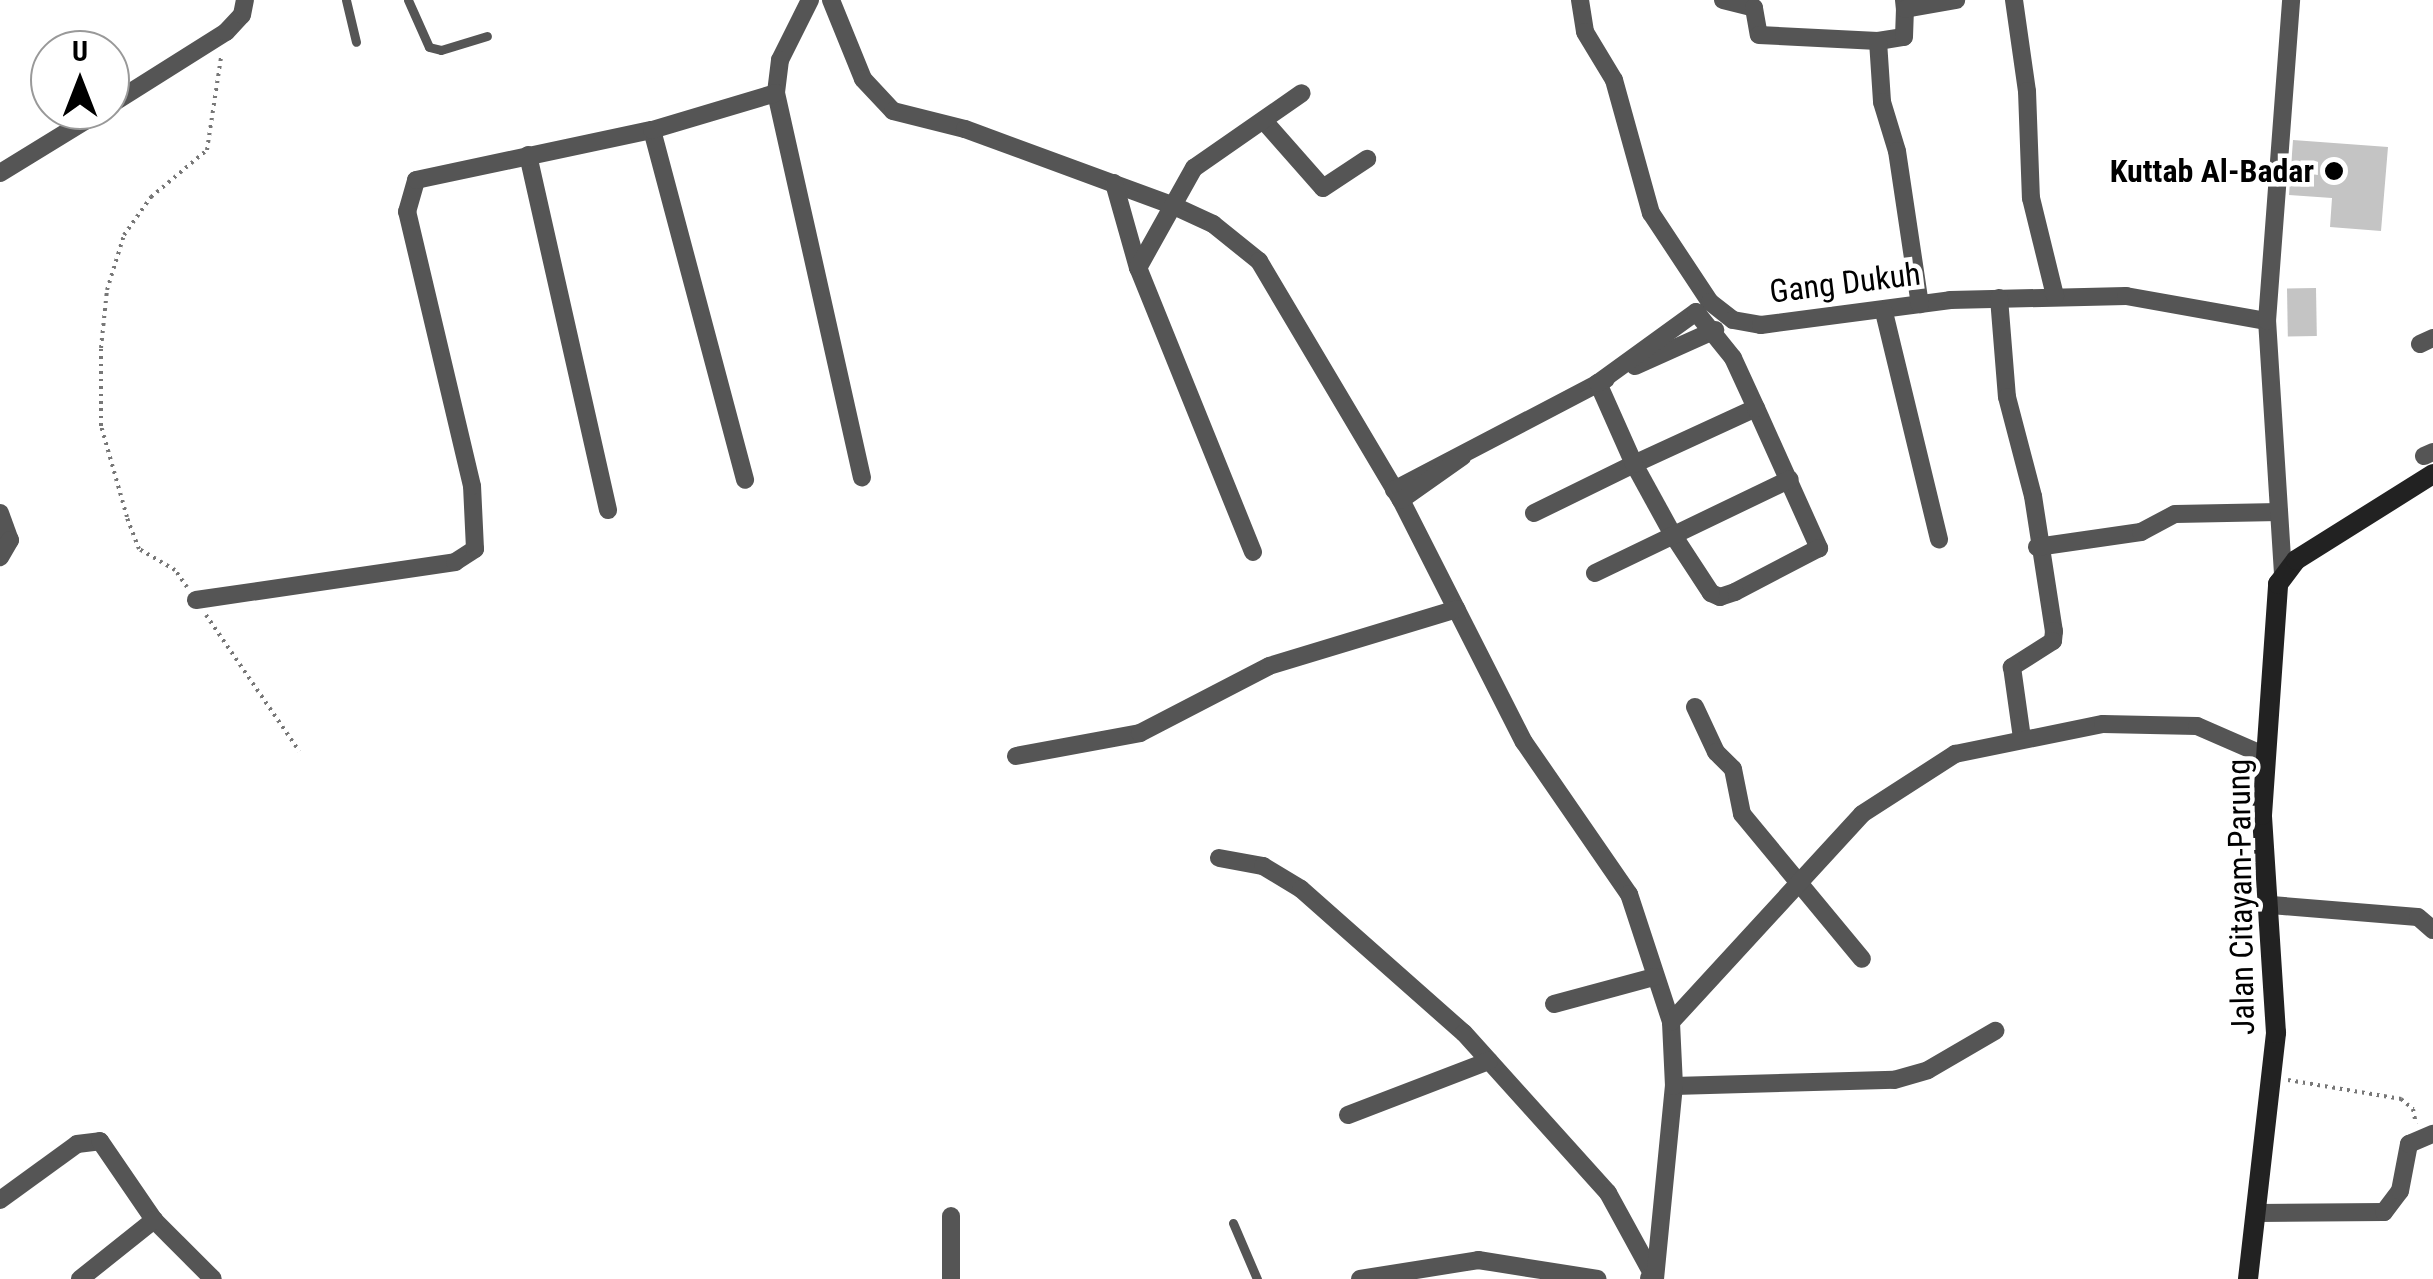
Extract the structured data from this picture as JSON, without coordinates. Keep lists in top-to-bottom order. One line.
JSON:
{"streets":{"main road":["Jalan Citayam-Parung"],"street":["Gang Dukuh"]},"places":["Kuttab Al-Badar"],"north":"top"}
